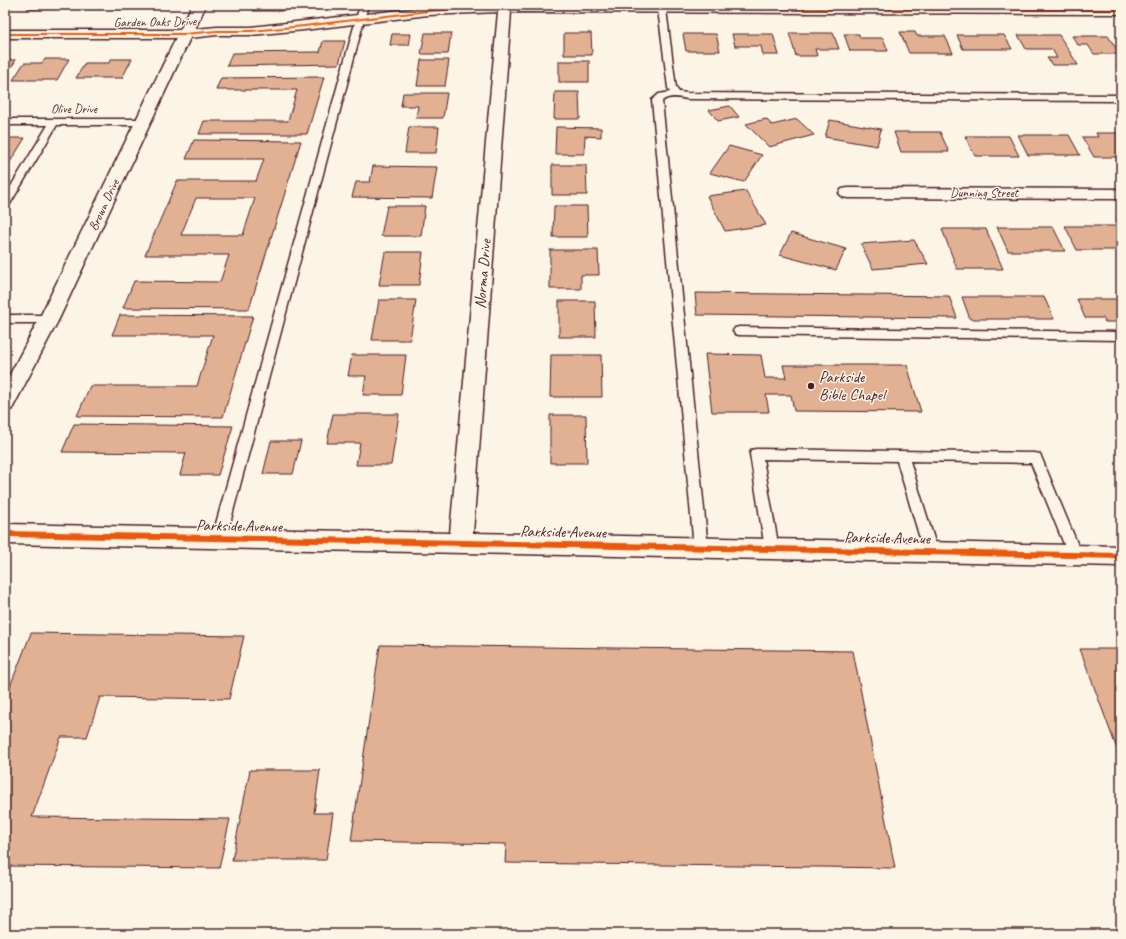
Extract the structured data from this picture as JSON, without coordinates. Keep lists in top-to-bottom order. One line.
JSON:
{"streets":{"street":["Garden Oaks Drive","Dunning Street","Brown Drive","Norma Drive","Parkside Avenue"],"lane":["Olive Drive"]},"crossings":[["Garden Oaks Drive","Brown Drive"],["Garden Oaks Drive","Norma Drive"],["Olive Drive","Brown Drive"],["Norma Drive","Parkside Avenue"]],"places":["Parkside Bible Chapel"]}
